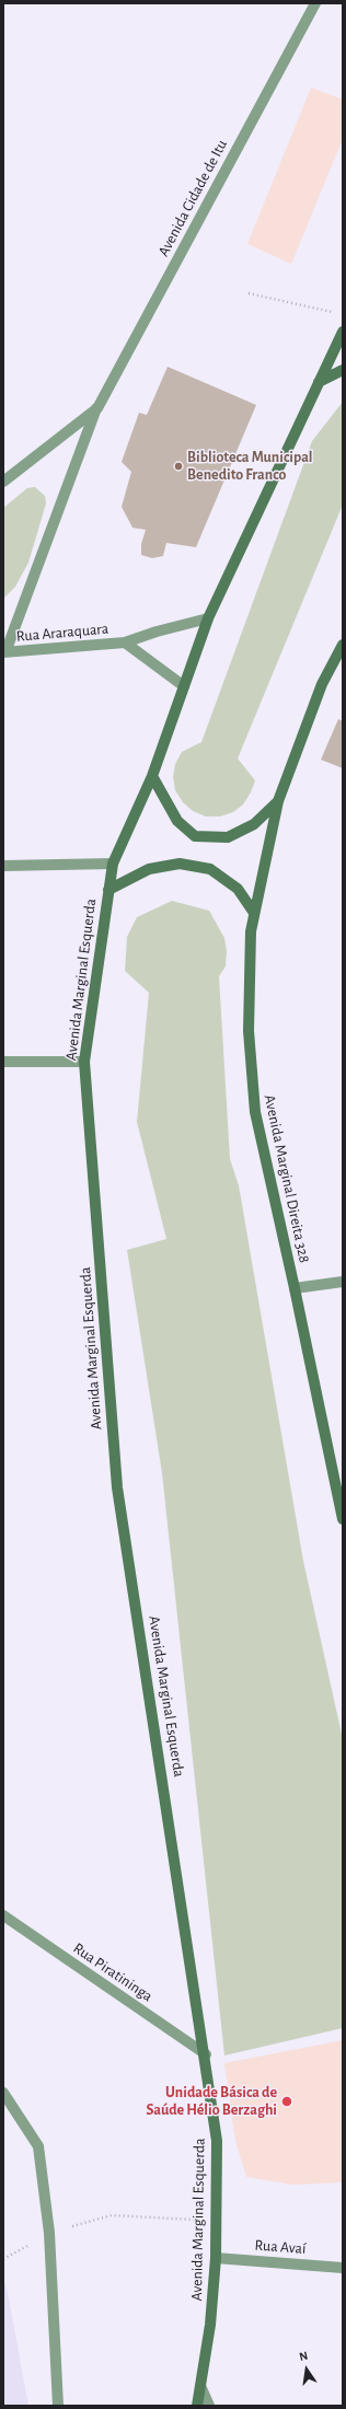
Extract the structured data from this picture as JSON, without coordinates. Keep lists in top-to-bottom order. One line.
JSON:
{"streets":{"main road":["Avenida Marginal Esquerda","Avenida Marginal Direita 328"],"street":["Avenida Cidade de Itu","Rua Araraquara","Rua Piratininga","Rua Avaí"]},"crossings":[["Avenida Cidade de Itu","Rua Araraquara"],["Rua Araraquara","Avenida Marginal Esquerda"],["Avenida Marginal Esquerda","Rua Piratininga"],["Avenida Marginal Esquerda","Rua Avaí"]],"places":["Biblioteca Municipal Benedito Franco","Unidade Básica de Saúde Hélio Berzaghi"],"north":"top"}
